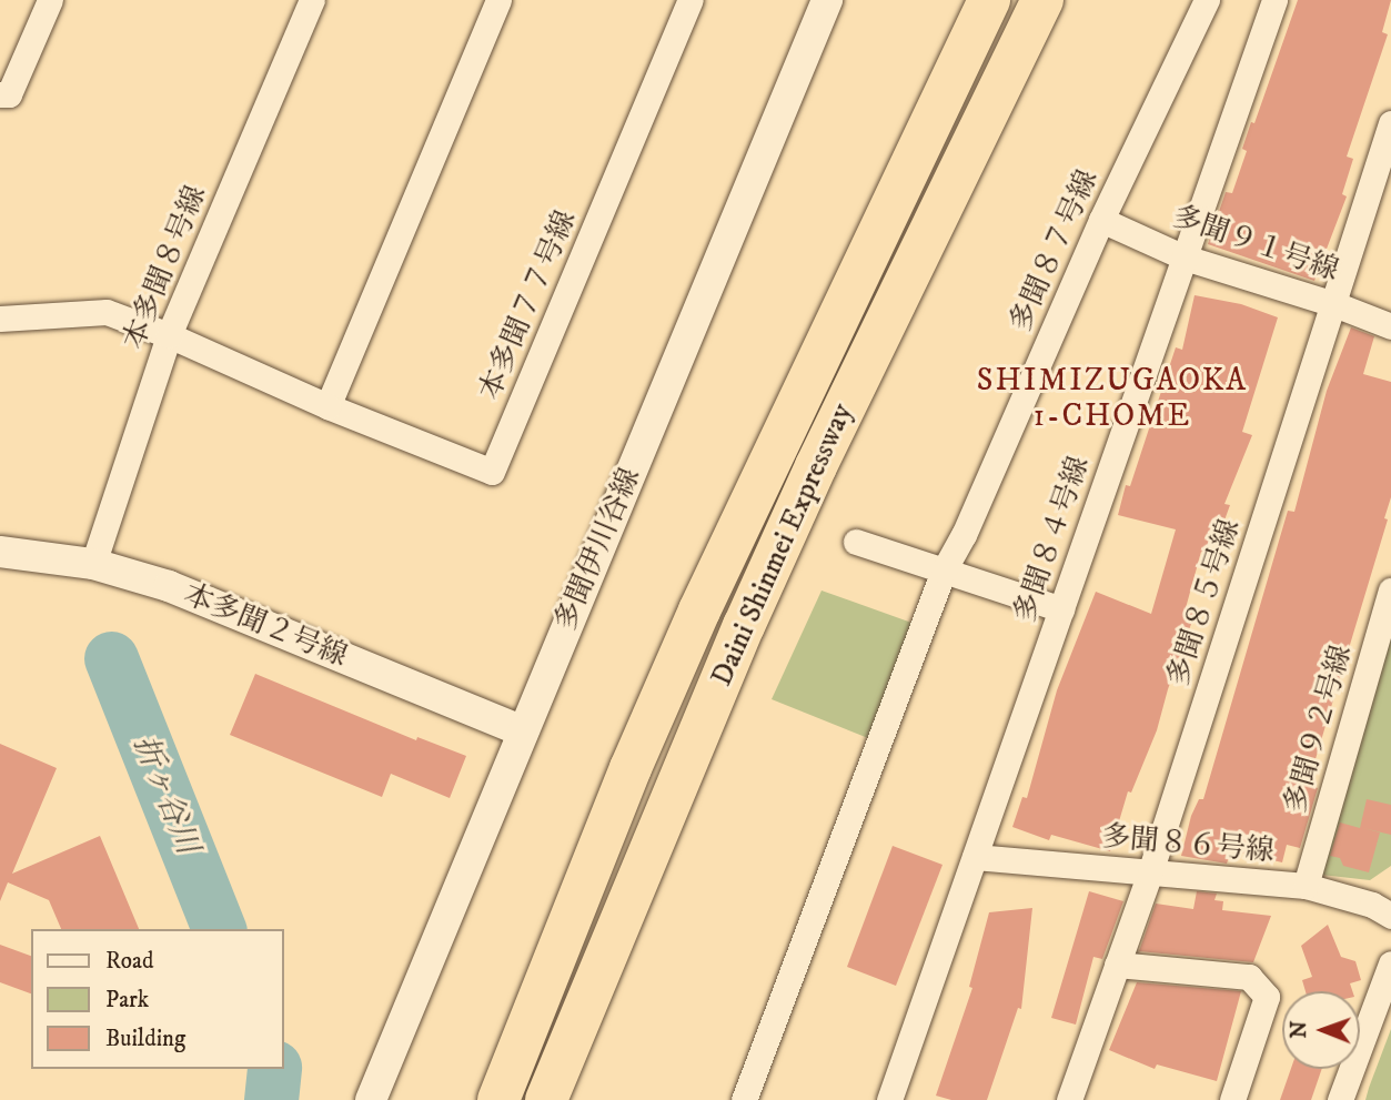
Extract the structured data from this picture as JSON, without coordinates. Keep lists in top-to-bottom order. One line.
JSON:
{"streets":{"highway":["Daini Shinmei Expressway"],"street":["多聞９１号線","多聞８７号線","本多聞８号線","本多聞７７号線","多聞８４号線","多聞伊川谷線","多聞８５号線","本多聞２号線","多聞９２号線","多聞８６号線"]},"crossings":[["多聞９１号線","多聞８７号線"],["多聞９１号線","多聞８４号線"],["多聞９１号線","多聞８５号線"],["本多聞８号線","本多聞７７号線"],["本多聞８号線","本多聞２号線"],["多聞８４号線","多聞８６号線"],["多聞伊川谷線","本多聞２号線"],["多聞８５号線","多聞８６号線"],["多聞９２号線","多聞８６号線"]],"districts":["SHIMIZUGAOKA 1-CHOME"],"water":["折ヶ谷川"],"legend":["Road","Park","Building"],"north":"left"}
